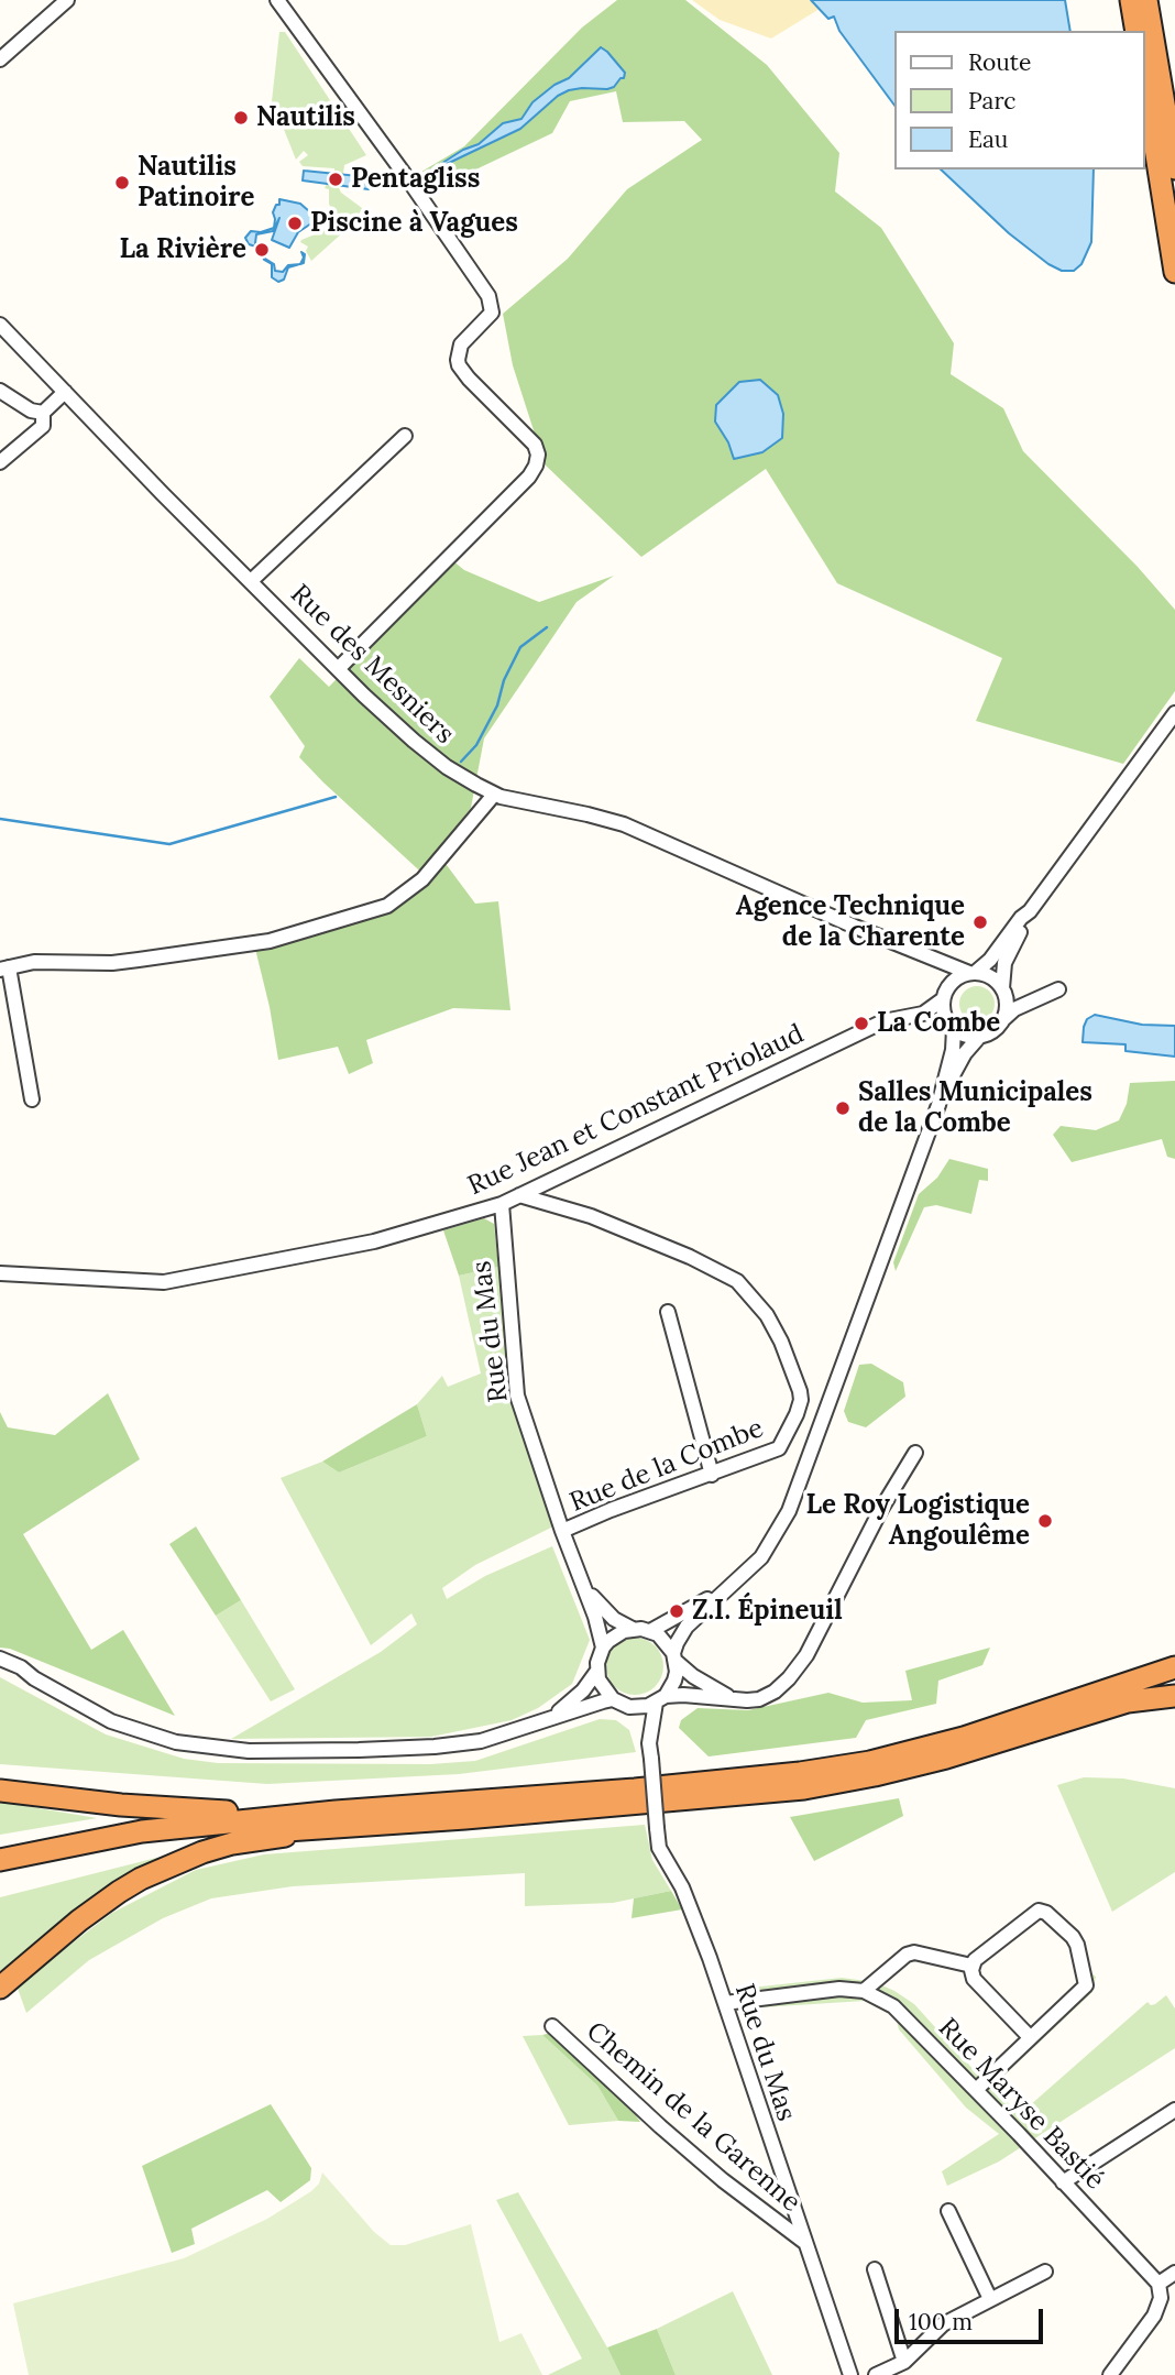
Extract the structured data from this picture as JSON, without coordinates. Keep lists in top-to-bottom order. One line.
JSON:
{"streets":{"street":["Rue des Mesniers","Rue Jean et Constant Priolaud","Rue du Mas","Rue de la Combe","Rue Maryse Bastié","Chemin de la Garenne"]},"crossings":[["Rue des Mesniers","Rue Jean et Constant Priolaud"],["Rue Jean et Constant Priolaud","Rue du Mas"],["Rue Jean et Constant Priolaud","Rue de la Combe"],["Rue du Mas","Rue de la Combe"],["Rue du Mas","Rue Maryse Bastié"],["Rue du Mas","Chemin de la Garenne"]],"places":["Nautilis","Pentagliss","Nautilis Patinoire","Piscine à Vagues","La Rivière","Agence Technique de la Charente","La Combe","Salles Municipales de la Combe","Le Roy Logistique Angoulême","Z.I. Épineuil"],"legend":["Route","Parc","Eau"],"scale_bar":"100 m"}
